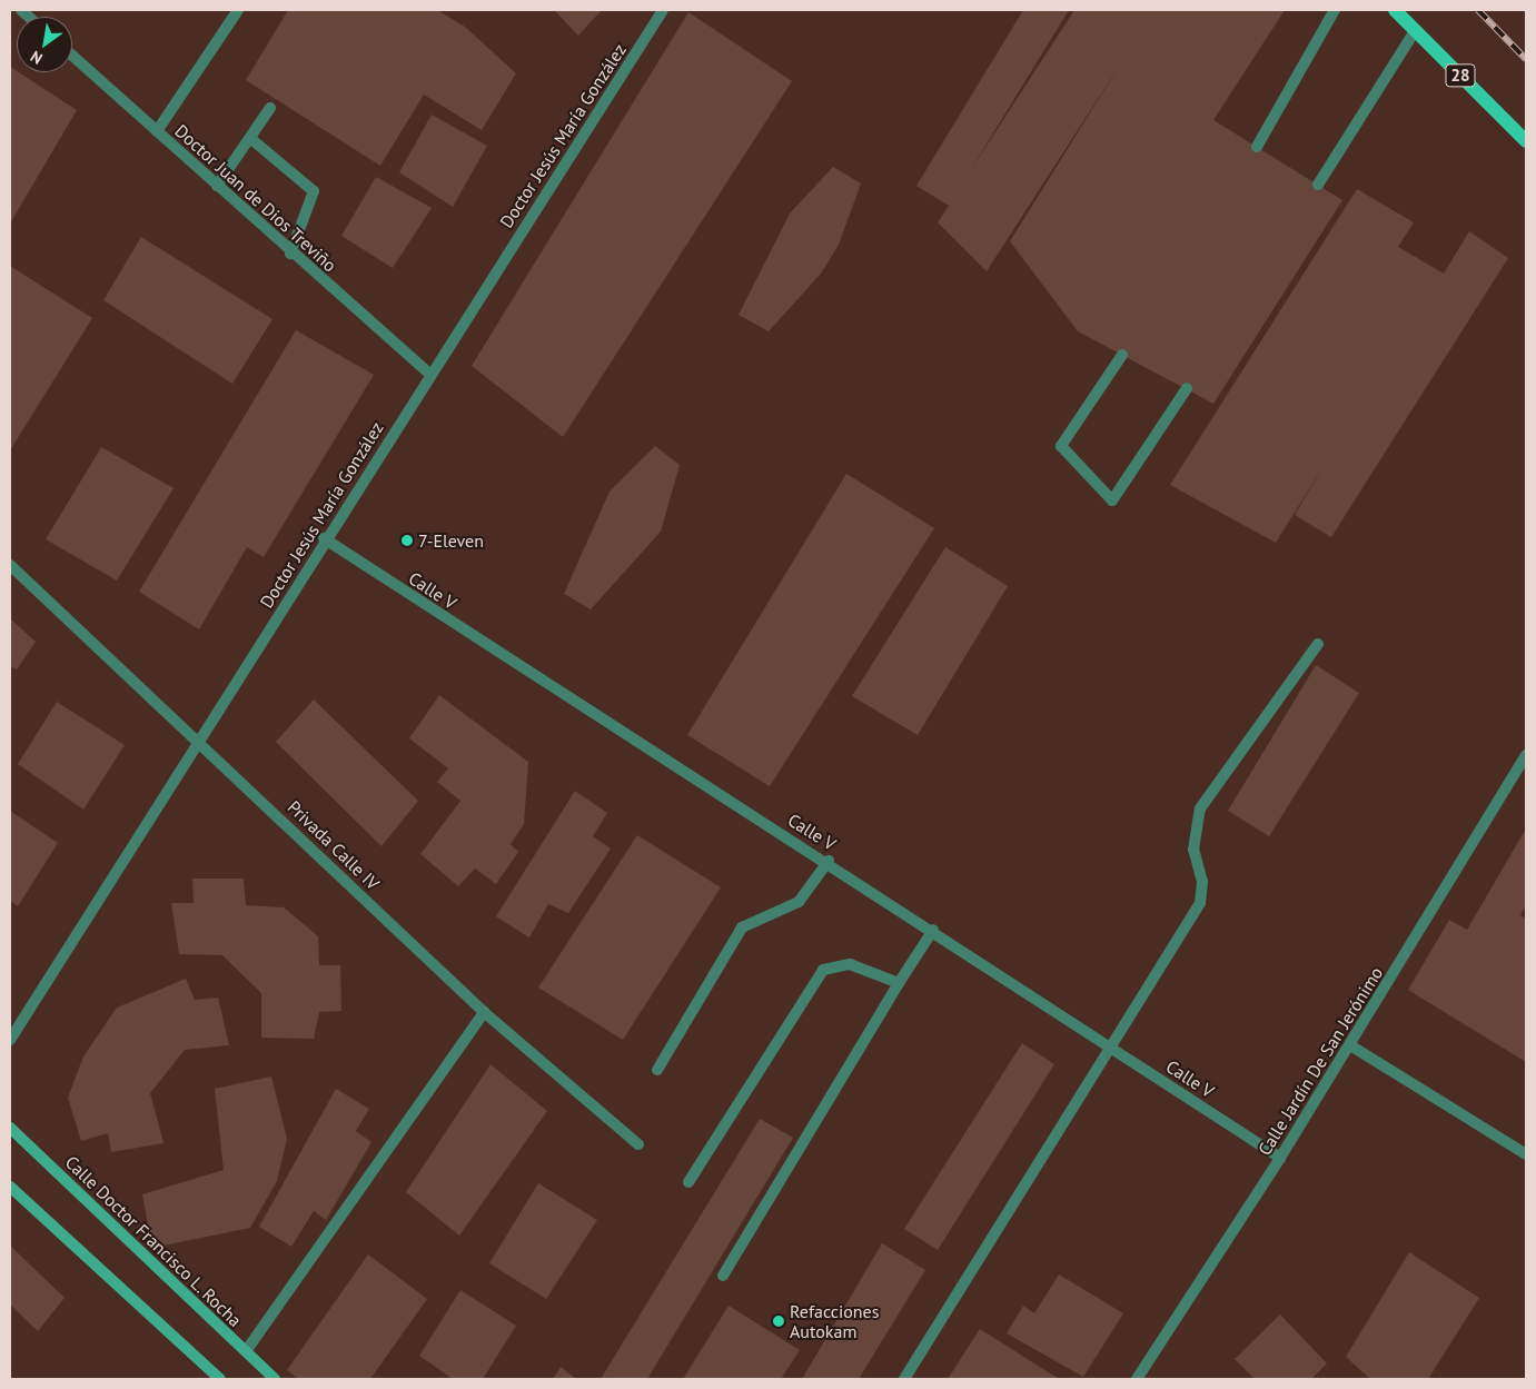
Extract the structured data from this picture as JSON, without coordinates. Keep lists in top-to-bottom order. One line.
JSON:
{"streets":{"main road":["28"],"street":["Doctor Jesús María González","Doctor Juan de Dios Treviño","Calle V","Privada Calle IV","Calle Jardín De San Jerónimo","Calle Doctor Francisco L. Rocha"]},"crossings":[["Doctor Jesús María González","Doctor Juan de Dios Treviño"],["Doctor Jesús María González","Calle V"],["Doctor Jesús María González","Privada Calle IV"],["Calle V","Calle Jardín De San Jerónimo"]],"places":["7-Eleven","Refacciones Autokam"],"north":"bottom left"}
